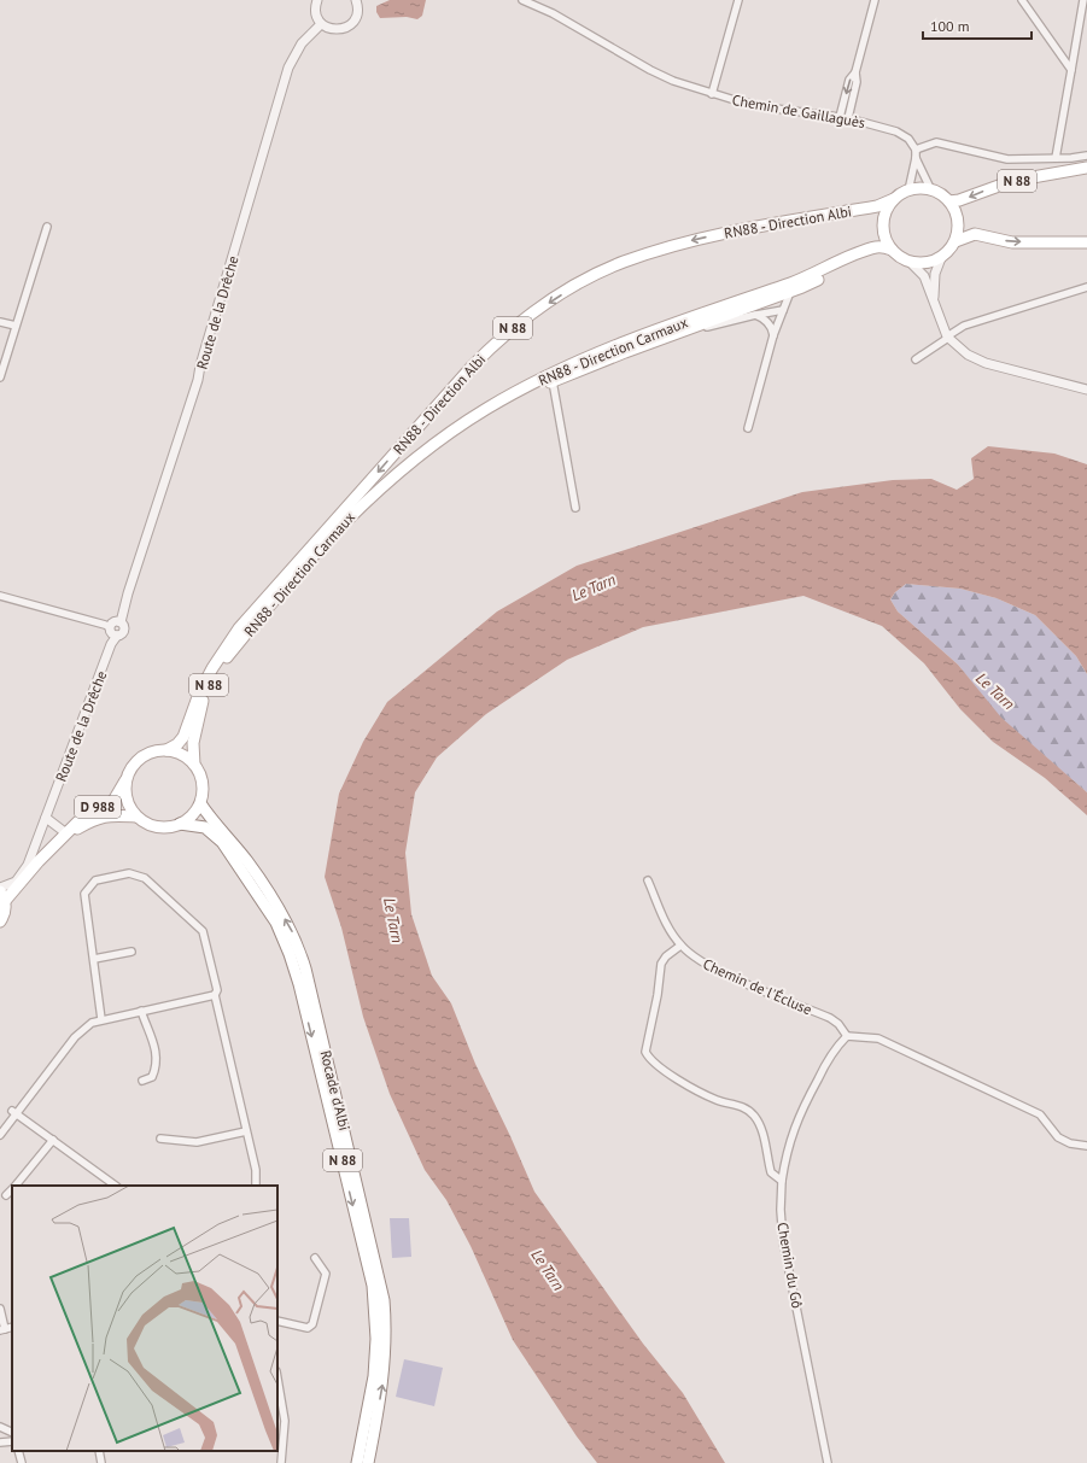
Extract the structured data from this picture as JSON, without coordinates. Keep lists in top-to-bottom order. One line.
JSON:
{"streets":{"main road":["N 88","RN88 - Direction Albi","RN88 - Direction Carmaux","D 988","Rocade d'Albi"],"street":["Chemin de Gaillaguès","Route de la Drêche","Chemin de l'Écluse","Chemin du Gô"]},"crossings":[["N 88","RN88 - Direction Albi"],["N 88","RN88 - Direction Carmaux"],["RN88 - Direction Albi","RN88 - Direction Carmaux"],["RN88 - Direction Albi","D 988"],["RN88 - Direction Albi","Rocade d'Albi"],["RN88 - Direction Carmaux","D 988"],["RN88 - Direction Carmaux","Rocade d'Albi"],["D 988","Rocade d'Albi"],["Chemin de l'Écluse","Chemin du Gô"]],"water":["Le Tarn"],"scale_bar":"100 m"}
